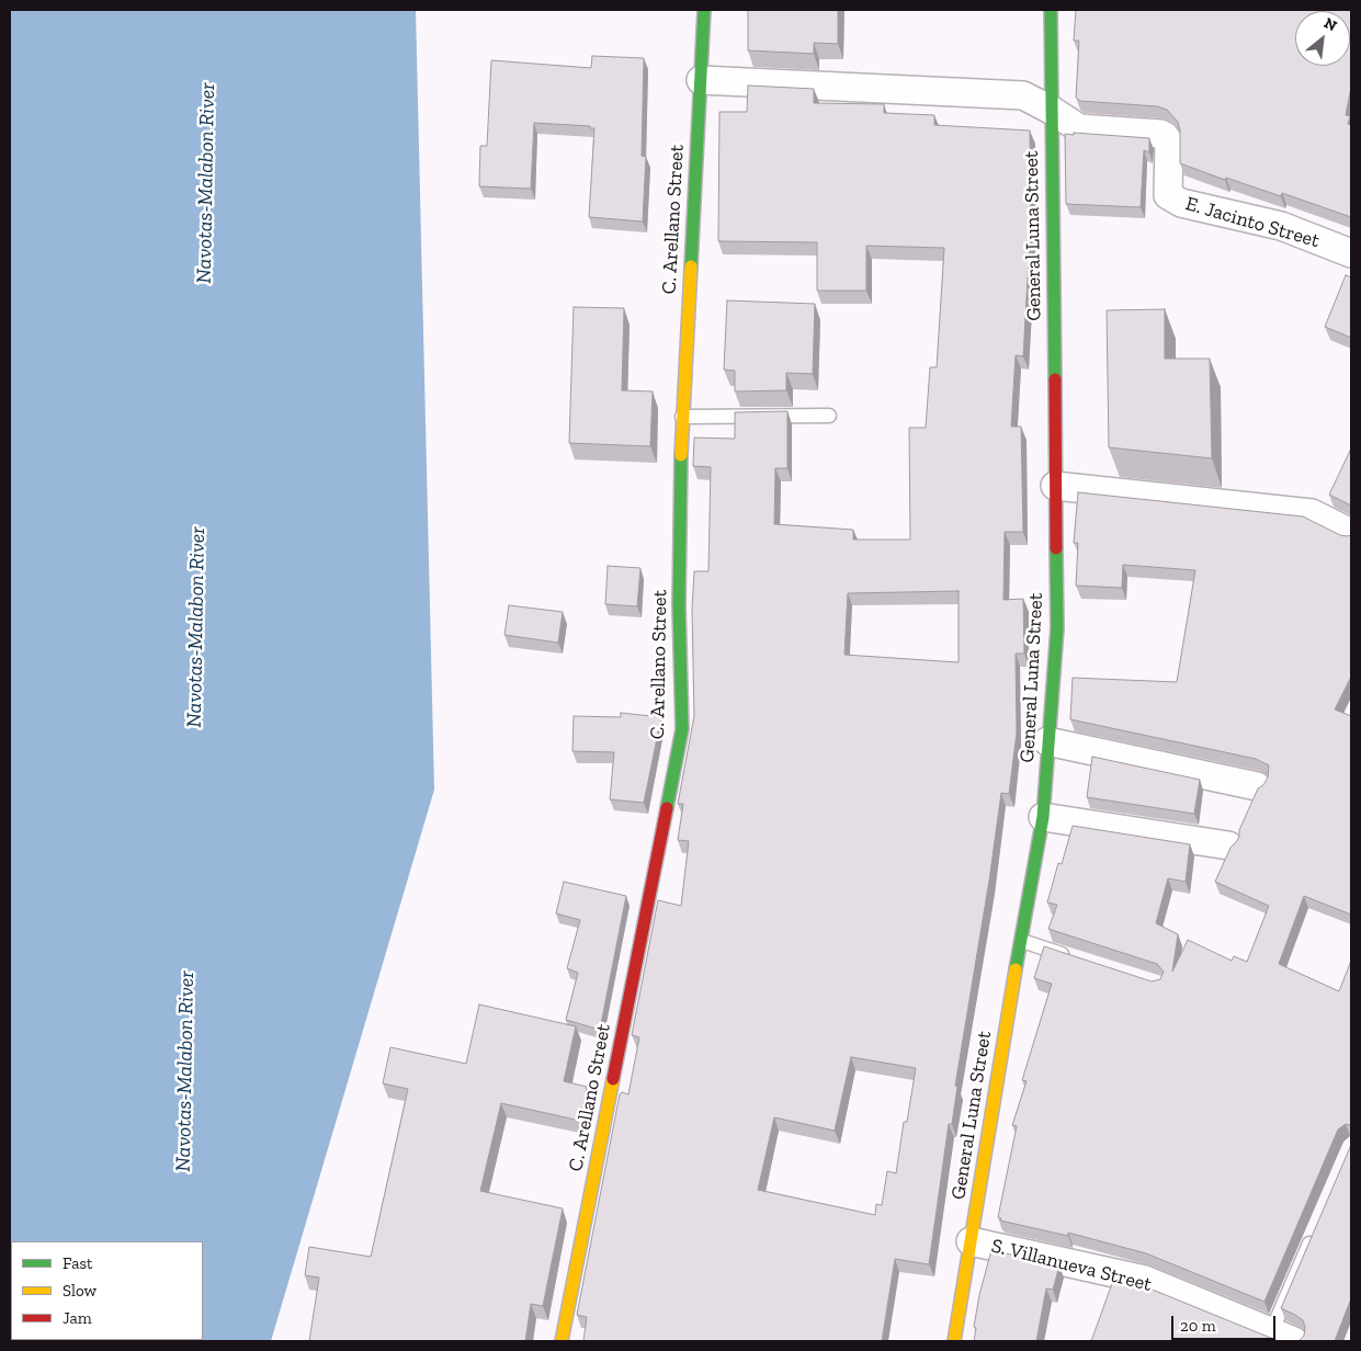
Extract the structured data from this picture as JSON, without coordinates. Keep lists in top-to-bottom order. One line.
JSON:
{"streets":{"main road":["C. Arellano Street","General Luna Street"],"street":["E. Jacinto Street","S. Villanueva Street"]},"crossings":[["E. Jacinto Street","General Luna Street"],["General Luna Street","S. Villanueva Street"]],"water":["Navotas-Malabon River"],"legend":["Fast","Slow","Jam"],"scale_bar":"20 m","north":"top right"}
